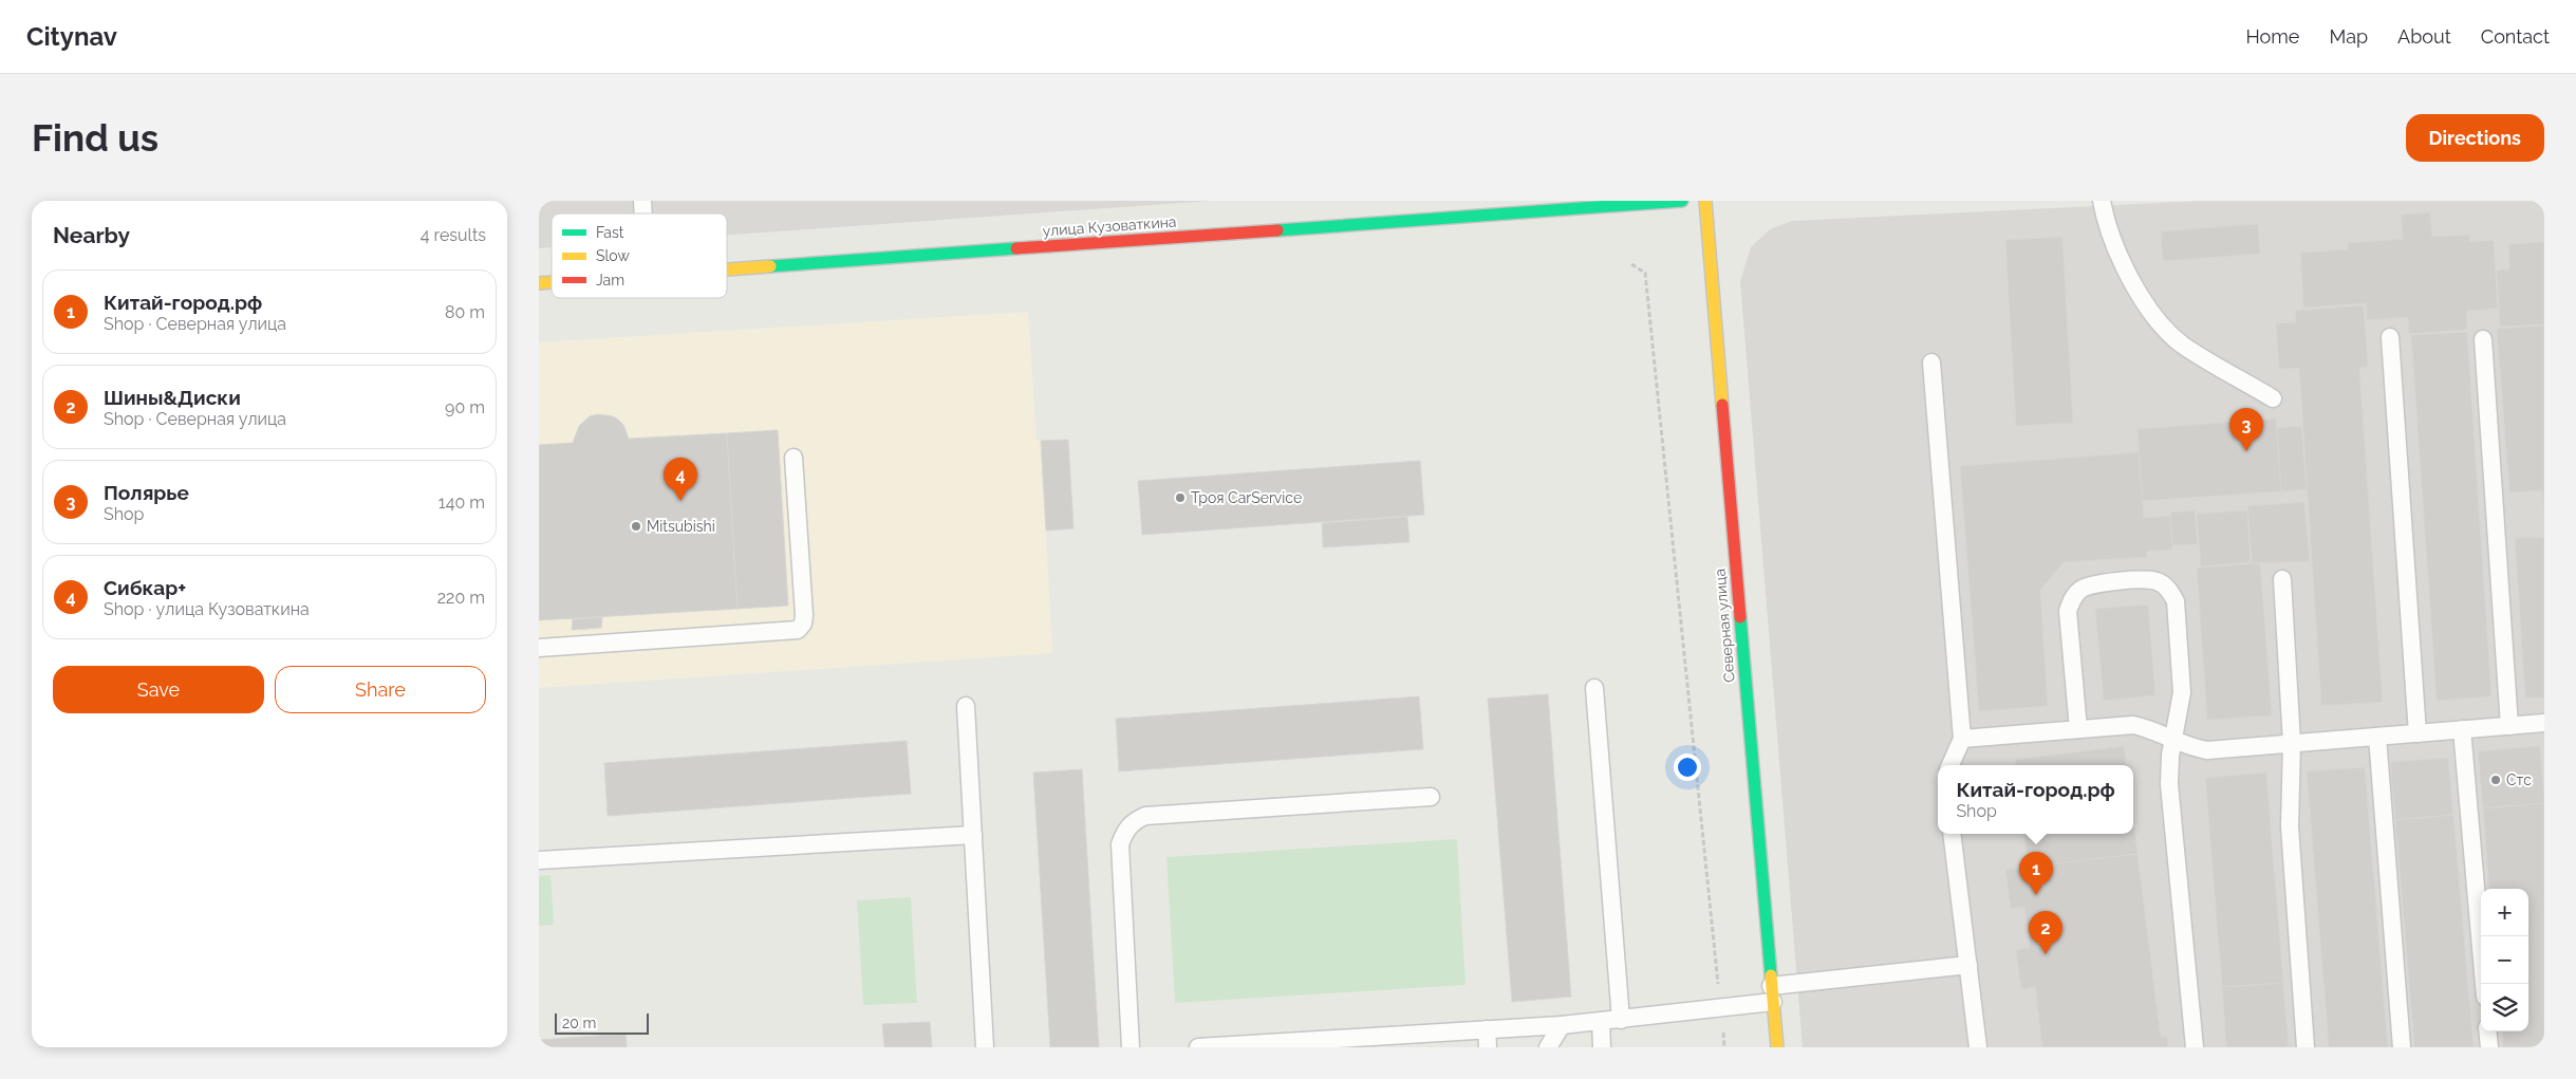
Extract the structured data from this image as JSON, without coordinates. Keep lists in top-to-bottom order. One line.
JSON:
{"streets":{"main road":["улица Кузоваткина","Северная улица"]},"places":["Троя CarService","Mitsubishi","Стс"],"legend":["Fast","Slow","Jam"],"scale_bar":"20 m","page":{"header":"Citynav","nav":["Home","Map","About","Contact"],"buttons":["Directions",["Save","Share"]],"title":"Find us","heading":["Nearby","4 results"],"list":[{"mark":"1","name":"Китай-город.рф","note":"Shop · Северная улица","value":"80 m"},{"mark":"2","name":"Шины&Диски","note":"Shop · Северная улица","value":"90 m"},{"mark":"3","name":"Полярье","note":"Shop","value":"140 m"},{"mark":"4","name":"Сибкар+","note":"Shop · улица Кузоваткина","value":"220 m"}],"pins":["3","4","1","2"],"popup":["Китай-город.рф","Shop"],"map_buttons":["+","−"],"scale":"20 m"}}
